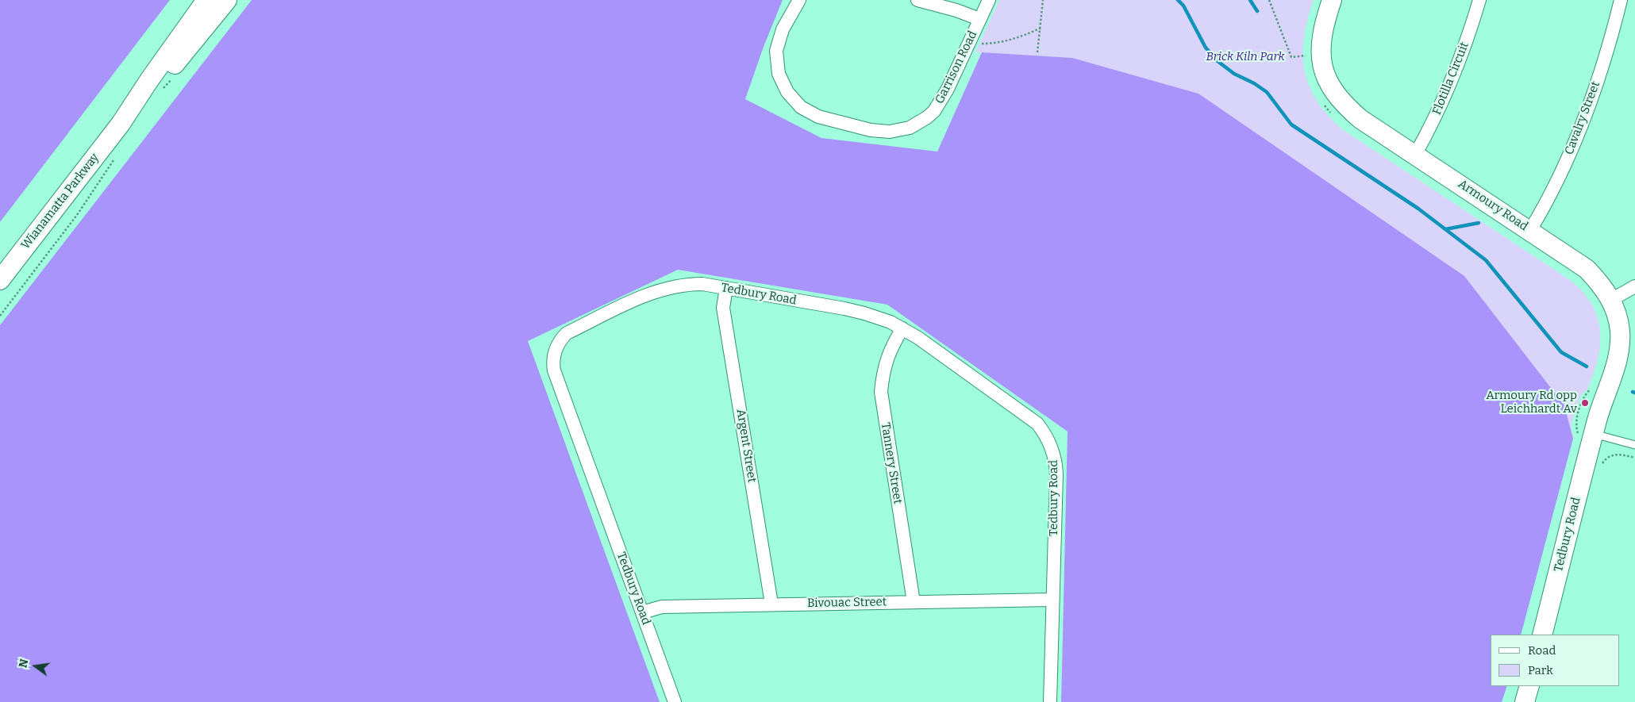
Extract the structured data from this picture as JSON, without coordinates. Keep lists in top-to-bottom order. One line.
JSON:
{"streets":{"street":["Garrison Road","Flotilla Circuit","Cavalry Street","Wianamatta Parkway","Armoury Road","Tedbury Road","Argent Street","Tannery Street","Bivouac Street"]},"crossings":[["Flotilla Circuit","Armoury Road"],["Cavalry Street","Armoury Road"],["Armoury Road","Tedbury Road"],["Tedbury Road","Argent Street"],["Tedbury Road","Tannery Street"],["Tedbury Road","Bivouac Street"],["Argent Street","Bivouac Street"],["Tannery Street","Bivouac Street"]],"parks":["Brick Kiln Park"],"places":["Armoury Rd opp Leichhardt Av"],"legend":["Road","Park"],"north":"left"}
